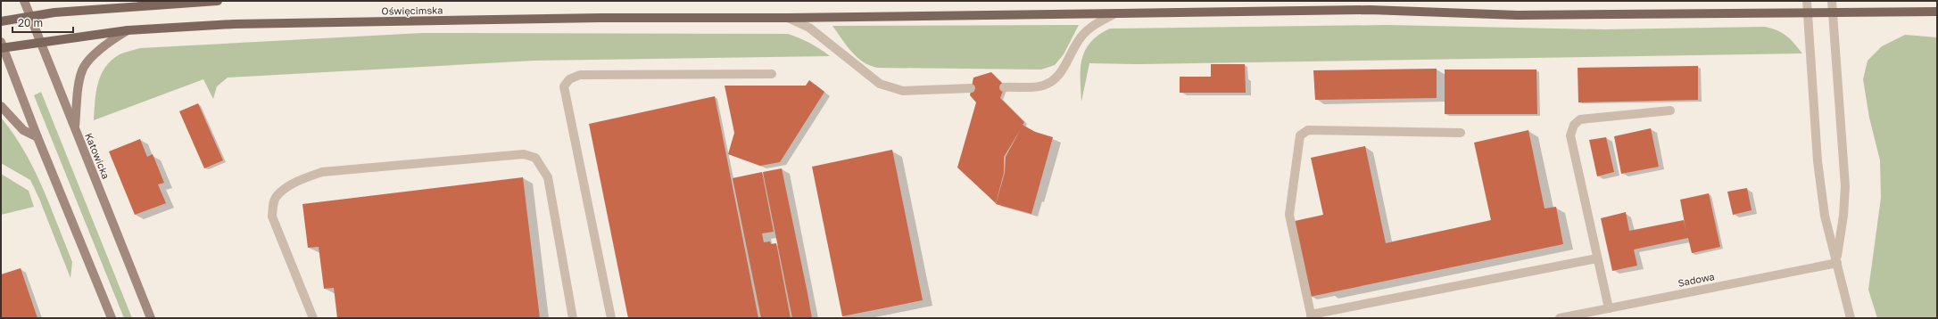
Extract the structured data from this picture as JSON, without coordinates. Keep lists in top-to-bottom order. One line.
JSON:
{"streets":{"main road":["Oświęcimska","Katowicka"],"street":["Sadowa"]},"crossings":[["Oświęcimska","Katowicka"]],"scale_bar":"20 m"}
